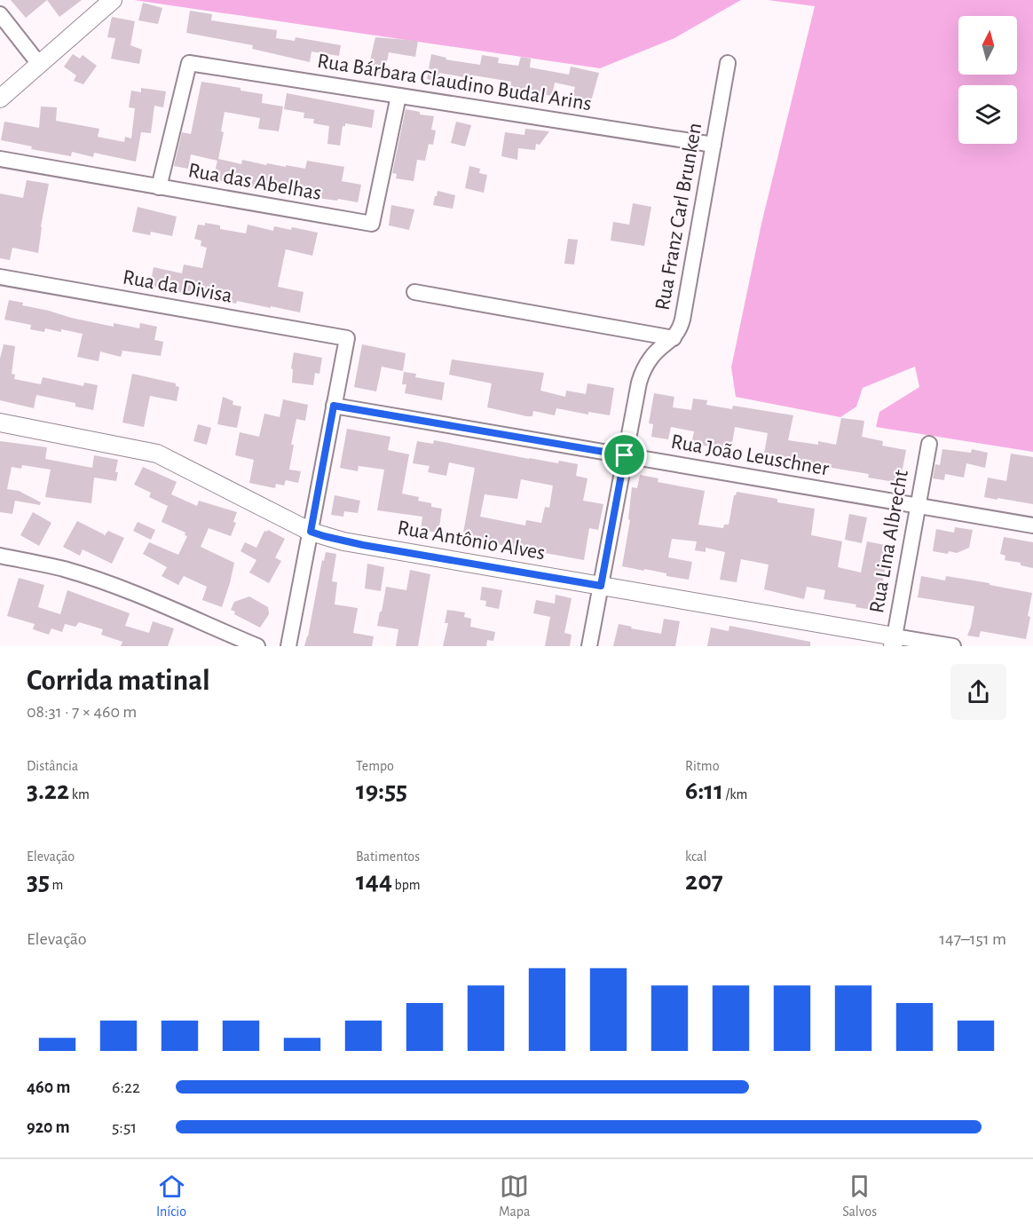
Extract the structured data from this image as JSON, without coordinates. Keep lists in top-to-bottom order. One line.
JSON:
{"streets":{"street":["Rua Bárbara Claudino Budal Arins","Rua das Abelhas","Rua Franz Carl Brunken","Rua da Divisa","Rua João Leuschner","Rua Antônio Alves","Rua Lina Albrecht"]},"crossings":[["Rua Bárbara Claudino Budal Arins","Rua das Abelhas"],["Rua Bárbara Claudino Budal Arins","Rua Franz Carl Brunken"],["Rua Franz Carl Brunken","Rua João Leuschner"],["Rua Franz Carl Brunken","Rua Antônio Alves"],["Rua da Divisa","Rua João Leuschner"],["Rua João Leuschner","Rua Lina Albrecht"],["Rua Antônio Alves","Rua Lina Albrecht"]],"north":"top","page":{"heading":["Corrida matinal","08:31 · 7 × 460 m"],"stats":[["Distância","3.22 km"],["Tempo","19:55"],["Ritmo","6:11 /km"],["Elevação","35 m"],["Batimentos","144 bpm"],["kcal","207"]],"chart":["Elevação","147–151 m"],"list":[{"name":"460 m","note":"6:22"},{"name":"920 m","note":"5:51"}],"tabs":["Início","Mapa","Salvos"]}}
